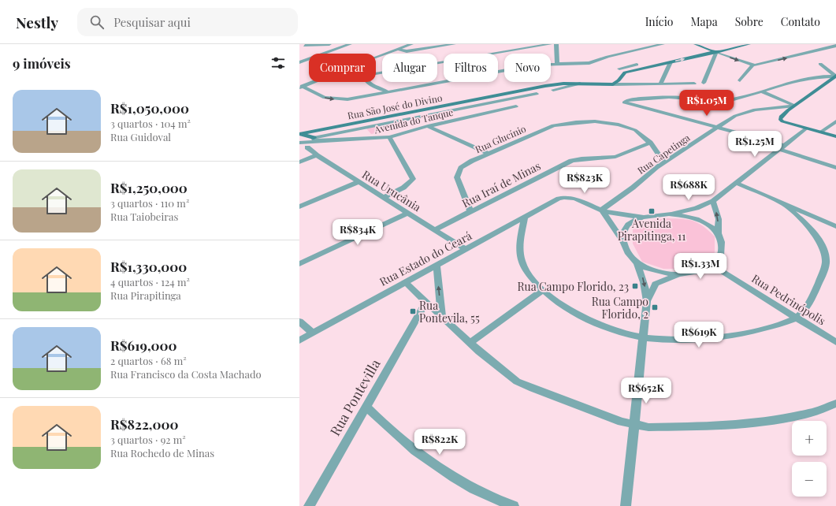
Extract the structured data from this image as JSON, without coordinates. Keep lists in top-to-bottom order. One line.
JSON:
{"streets":{"main road":["Rua São José do Divino"],"street":["Avenida do Tanque","Rua Glucínio","Rua Capetinga","Rua Iraí de Minas","Rua Urucânia","Rua Estado do Ceará","Rua Pedrinópolis","Rua Pontevilla"]},"crossings":[["Rua São José do Divino","Avenida do Tanque"],["Rua Glucínio","Rua Capetinga"],["Rua Glucínio","Rua Iraí de Minas"],["Rua Capetinga","Rua Estado do Ceará"],["Rua Iraí de Minas","Rua Urucânia"],["Rua Urucânia","Rua Estado do Ceará"]],"places":{"transit":["Avenida Pirapitinga, 11","Rua Campo Florido, 23","Rua Campo Florido, 2","Rua Pontevila, 55"]},"page":{"header":"Nestly","search":"Pesquisar aqui","nav":["Início","Mapa","Sobre","Contato"],"heading":"9 imóveis","chip":["Comprar","Alugar","Filtros","Novo"],"list":[{"name":"R$1,050,000","note":"3 quartos · 104 m² · Rua Guidoval"},{"name":"R$1,250,000","note":"3 quartos · 110 m² · Rua Taiobeiras"},{"name":"R$1,330,000","note":"4 quartos · 124 m² · Rua Pirapitinga"},{"name":"R$619,000","note":"2 quartos · 68 m² · Rua Francisco da Costa Machado"},{"name":"R$822,000","note":"3 quartos · 92 m² · Rua Rochedo de Minas"}],"price":["R$1.05M","R$1.25M","R$823K","R$688K","R$834K","R$1.33M","R$619K","R$652K","R$822K"],"map_buttons":["+","−"]}}
